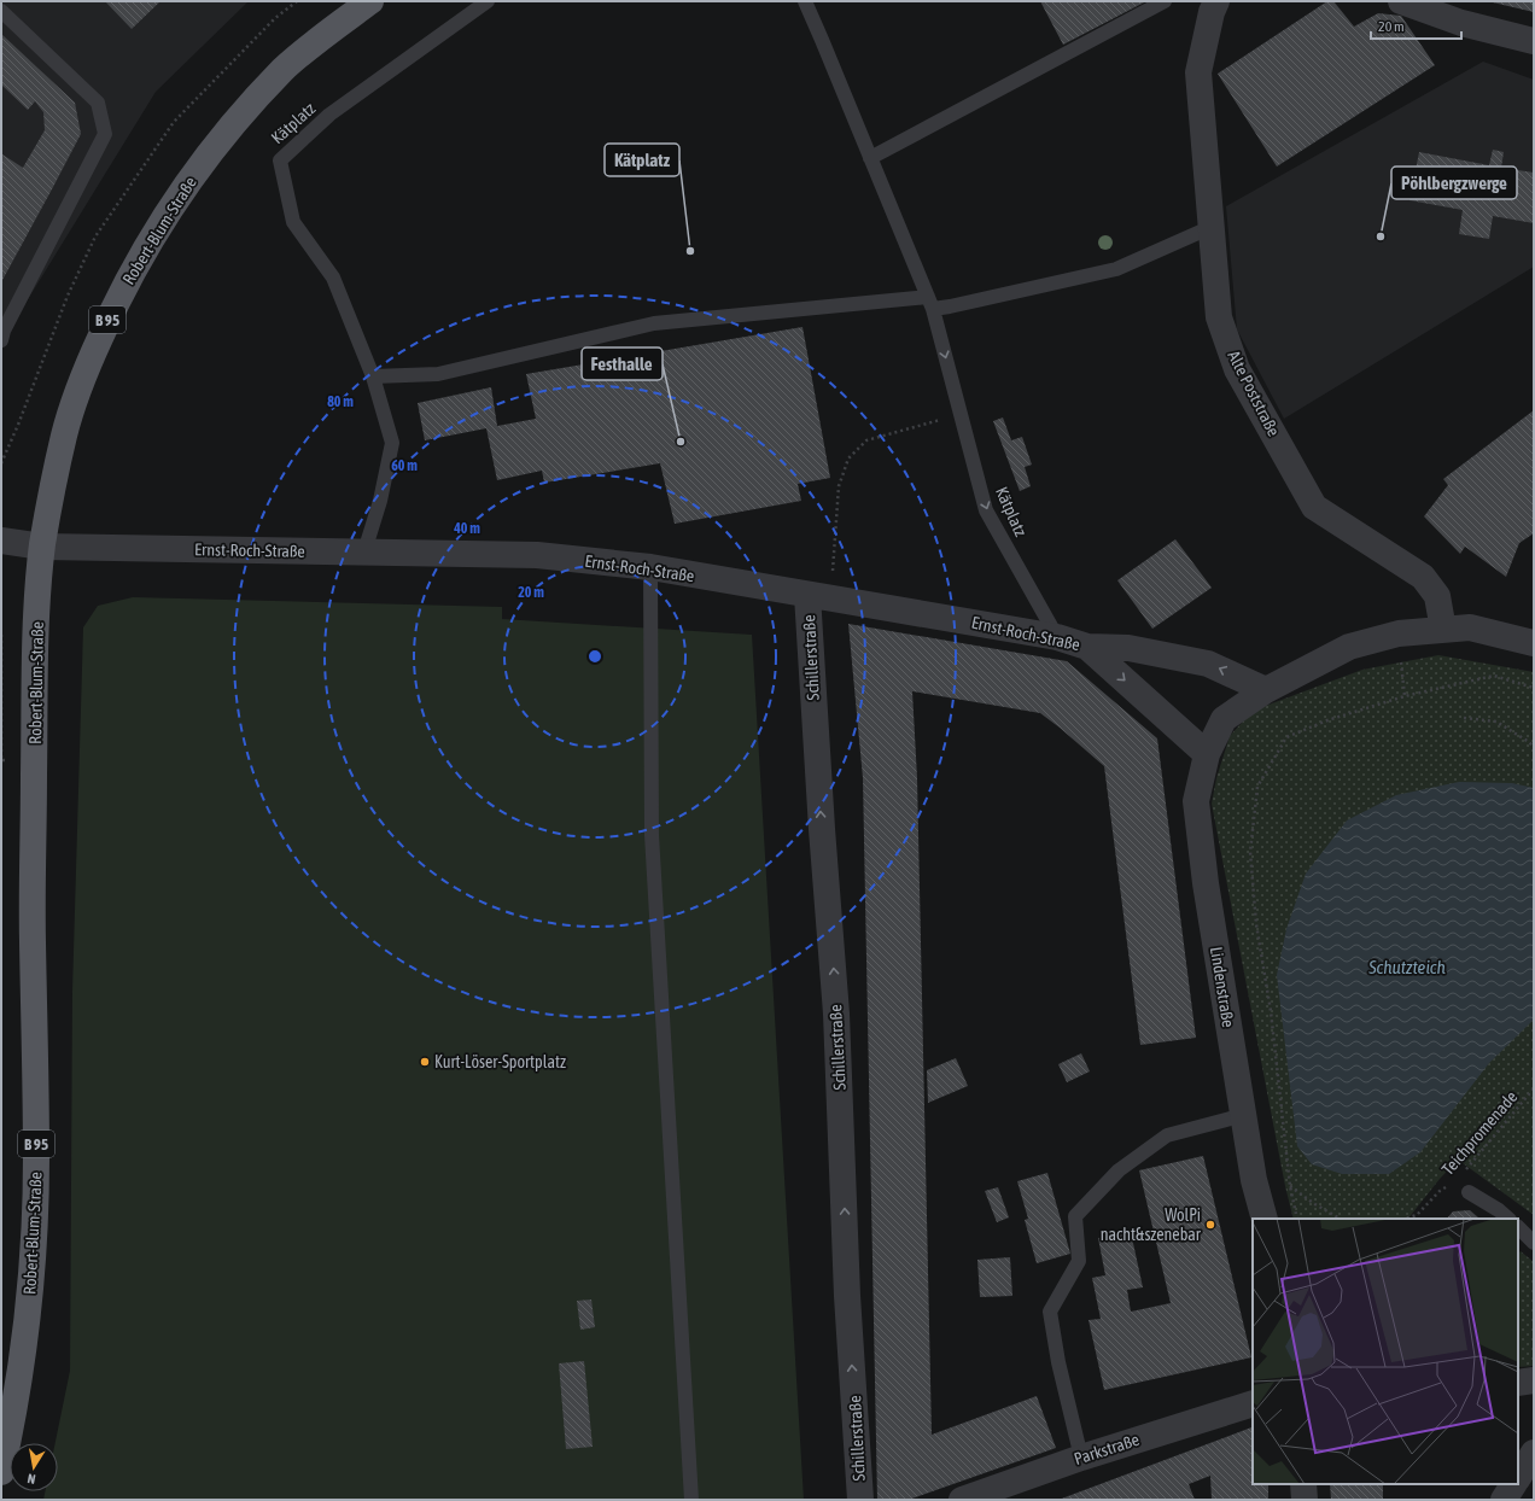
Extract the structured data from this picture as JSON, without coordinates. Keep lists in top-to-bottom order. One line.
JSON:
{"streets":{"main road":["Robert-Blum-Straße","B 95"],"street":["Alte Poststraße","Ernst-Roch-Straße","Schillerstraße","Lindenstraße","Parkstraße"],"lane":["Kätplatz"],"path":["Teichpromenade"]},"crossings":[["Kätplatz","Ernst-Roch-Straße"],["Robert-Blum-Straße","Ernst-Roch-Straße"],["Ernst-Roch-Straße","Schillerstraße"],["Ernst-Roch-Straße","Lindenstraße"]],"one_way":["Schillerstraße"],"water":["Schutzteich"],"places":["Pöhlbergzwerge","Kätplatz","Festhalle","Kurt-Löser-Sportplatz","WolPi nacht&szenebar"],"scale_bar":"20 m","north":"bottom","rings":["80 m","60 m","40 m","20 m"]}
